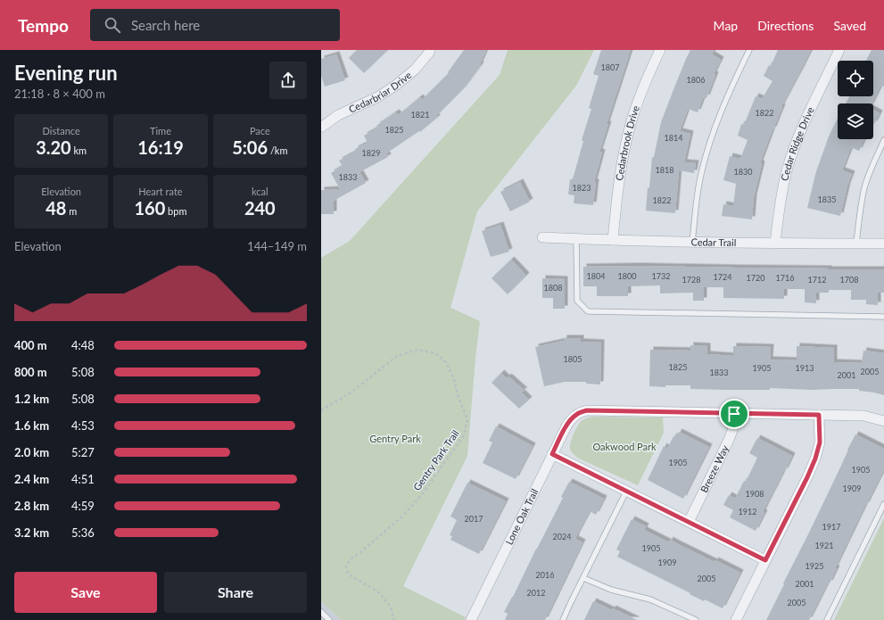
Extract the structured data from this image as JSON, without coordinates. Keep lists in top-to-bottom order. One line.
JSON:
{"streets":{"street":["Cedarbriar Drive","Cedarbrook Drive","Cedar Ridge Drive","Cedar Trail","Breeze Way","Lone Oak Trail"],"path":["Gentry Park Trail"]},"crossings":[["Cedarbrook Drive","Cedar Trail"],["Cedar Ridge Drive","Cedar Trail"],["Breeze Way","Lone Oak Trail"]],"parks":["Gentry Park","Oakwood Park"],"house_numbers":["1807","1806","1822","1821","1825","1814","1829","1818","1830","1833","1823","1835","1822","1804","1800","1732","1724","1720","1716","1728","1712","1708","1808","1805","1825","1905","1913","2005","1833","2001","1905","1905","1909","1908","1912","2017","1917","2024","1921","1905","1909","1925","2016","2005","2001","2012","2005"],"page":{"header":"Tempo","search":"Search here","nav":["Map","Directions","Saved"],"heading":["Evening run","21:18 · 8 × 400 m"],"stats":[["Distance","3.20 km"],["Time","16:19"],["Pace","5:06 /km"],["Elevation","48 m"],["Heart rate","160 bpm"],["kcal","240"]],"chart":["Elevation","144–149 m"],"list":[{"name":"400 m","note":"4:48"},{"name":"800 m","note":"5:08"},{"name":"1.2 km","note":"5:08"},{"name":"1.6 km","note":"4:53"},{"name":"2.0 km","note":"5:27"},{"name":"2.4 km","note":"4:51"},{"name":"2.8 km","note":"4:59"},{"name":"3.2 km","note":"5:36"}],"buttons":["Save","Share"]}}
